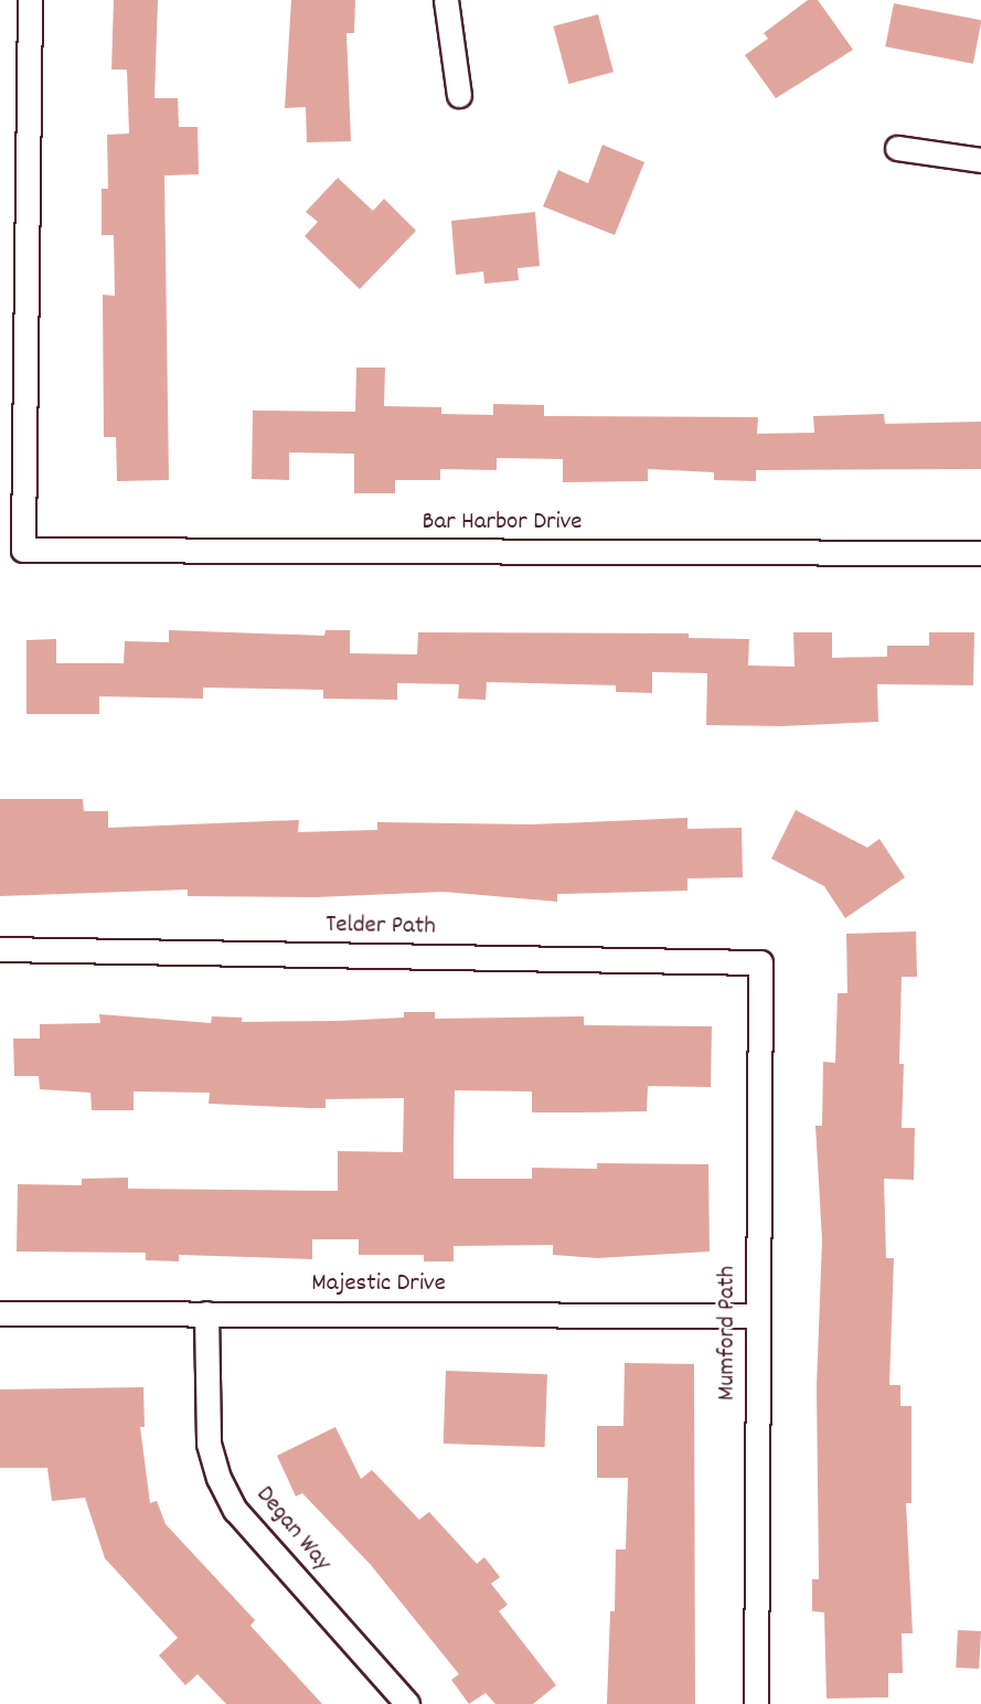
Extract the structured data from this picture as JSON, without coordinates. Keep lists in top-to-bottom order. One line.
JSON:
{"streets":{"street":["Bar Harbor Drive","Telder Path","Majestic Drive","Mumford Path","Degan Way"]},"crossings":[["Telder Path","Mumford Path"],["Majestic Drive","Mumford Path"],["Majestic Drive","Degan Way"]]}
